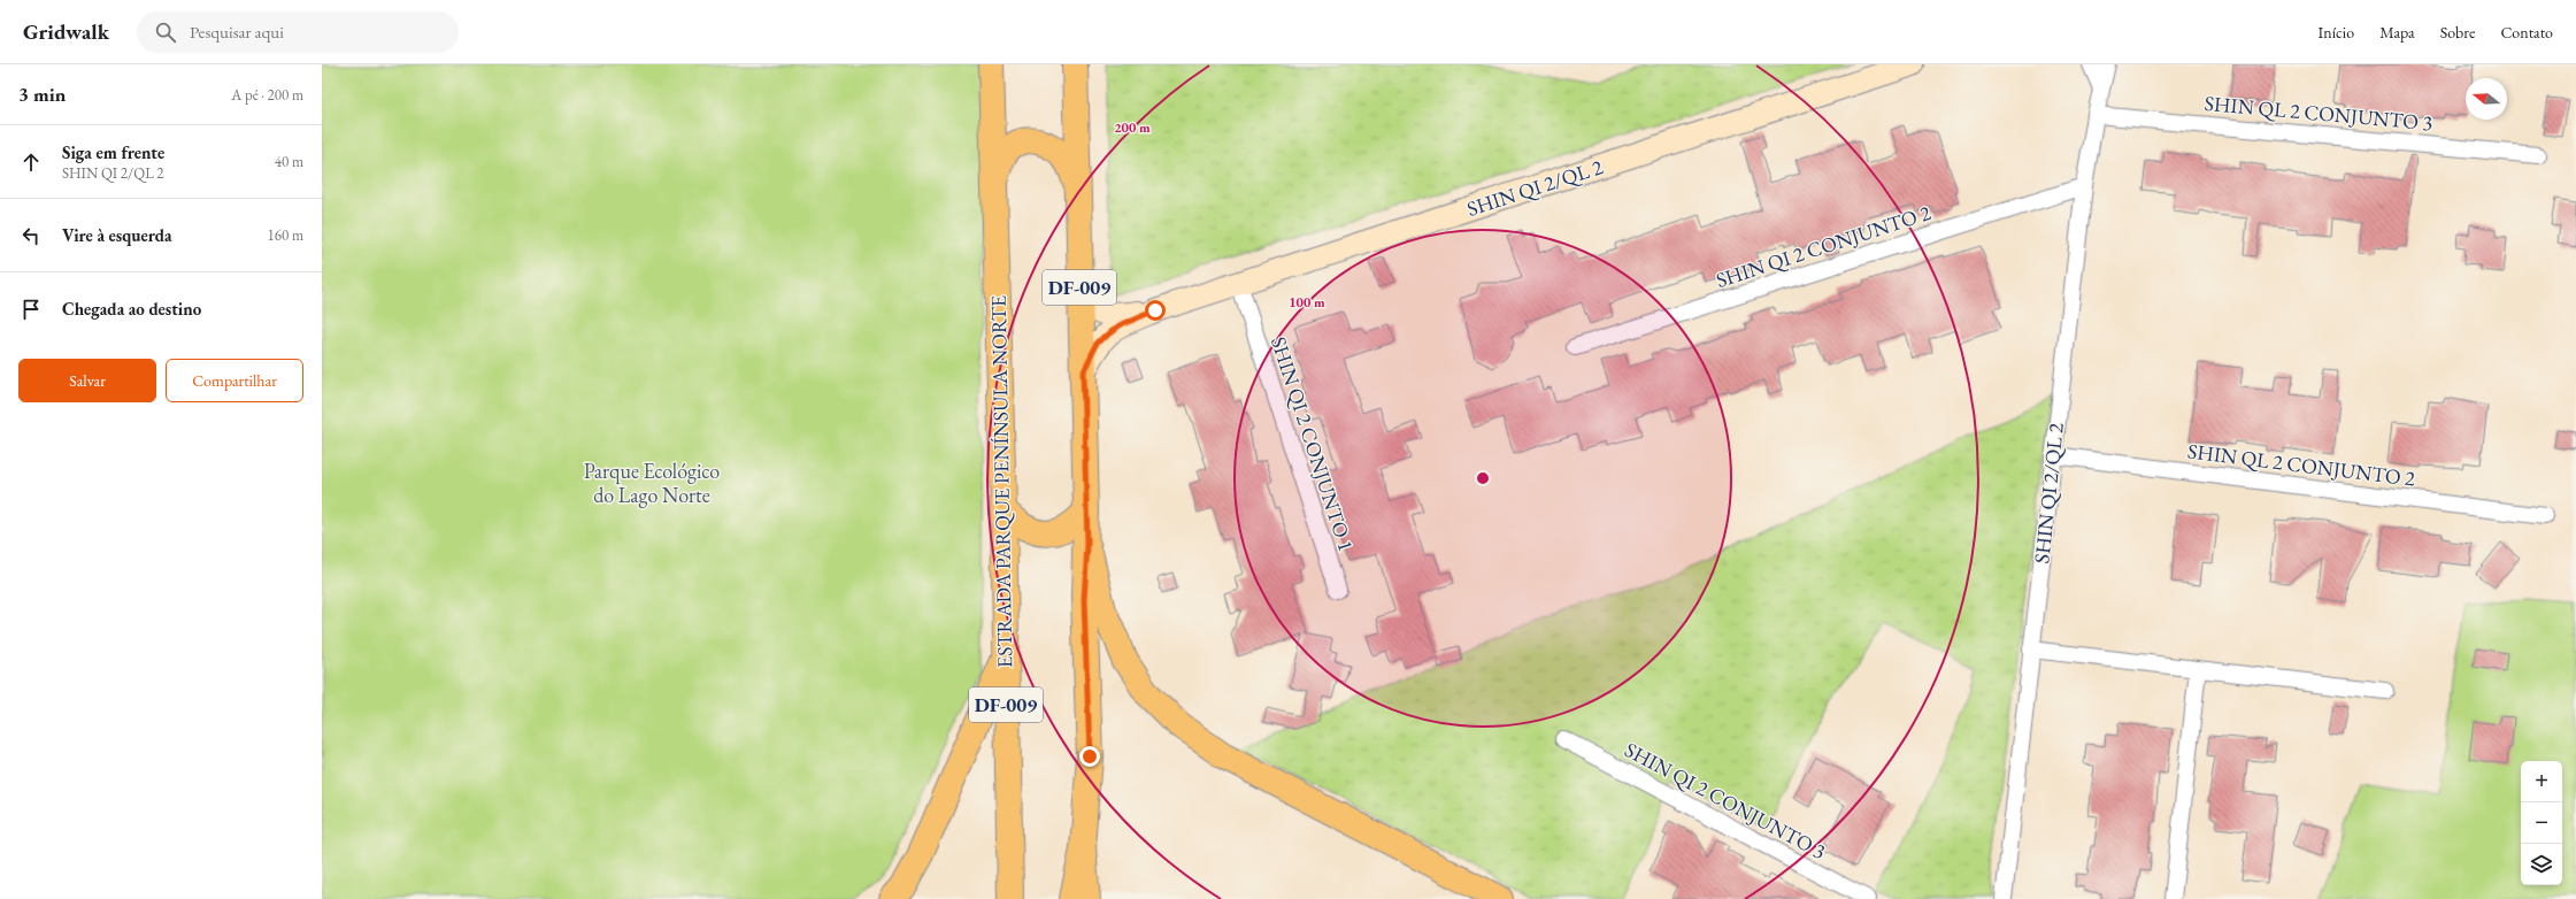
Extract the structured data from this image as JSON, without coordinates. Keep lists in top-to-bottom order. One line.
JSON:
{"streets":{"main road":["DF-009","ESTRADA PARQUE PENÍNSULA NORTE"],"street":["SHIN QL 2 CONJUNTO 3","SHIN QI 2/QL 2","SHIN QI 2 CONJUNTO 2","SHIN QI 2 CONJUNTO 1","SHIN QL 2 CONJUNTO 2","SHIN QI 2 CONJUNTO 3"]},"crossings":[["SHIN QL 2 CONJUNTO 3","SHIN QI 2/QL 2"],["SHIN QI 2/QL 2","SHIN QI 2 CONJUNTO 2"],["SHIN QI 2/QL 2","DF-009"],["SHIN QI 2/QL 2","SHIN QI 2 CONJUNTO 1"],["SHIN QI 2/QL 2","SHIN QL 2 CONJUNTO 2"]],"parks":["Parque Ecológico do Lago Norte"],"north":"left","page":{"header":"Gridwalk","search":"Pesquisar aqui","nav":["Início","Mapa","Sobre","Contato"],"heading":["3 min","A pé · 200 m"],"list":[["Siga em frente","SHIN QI 2/QL 2","40 m"],["Vire à esquerda","160 m"],"Chegada ao destino"],"buttons":["Salvar","Compartilhar"],"map_buttons":["+","−"]},"rings":["200 m","100 m"]}
